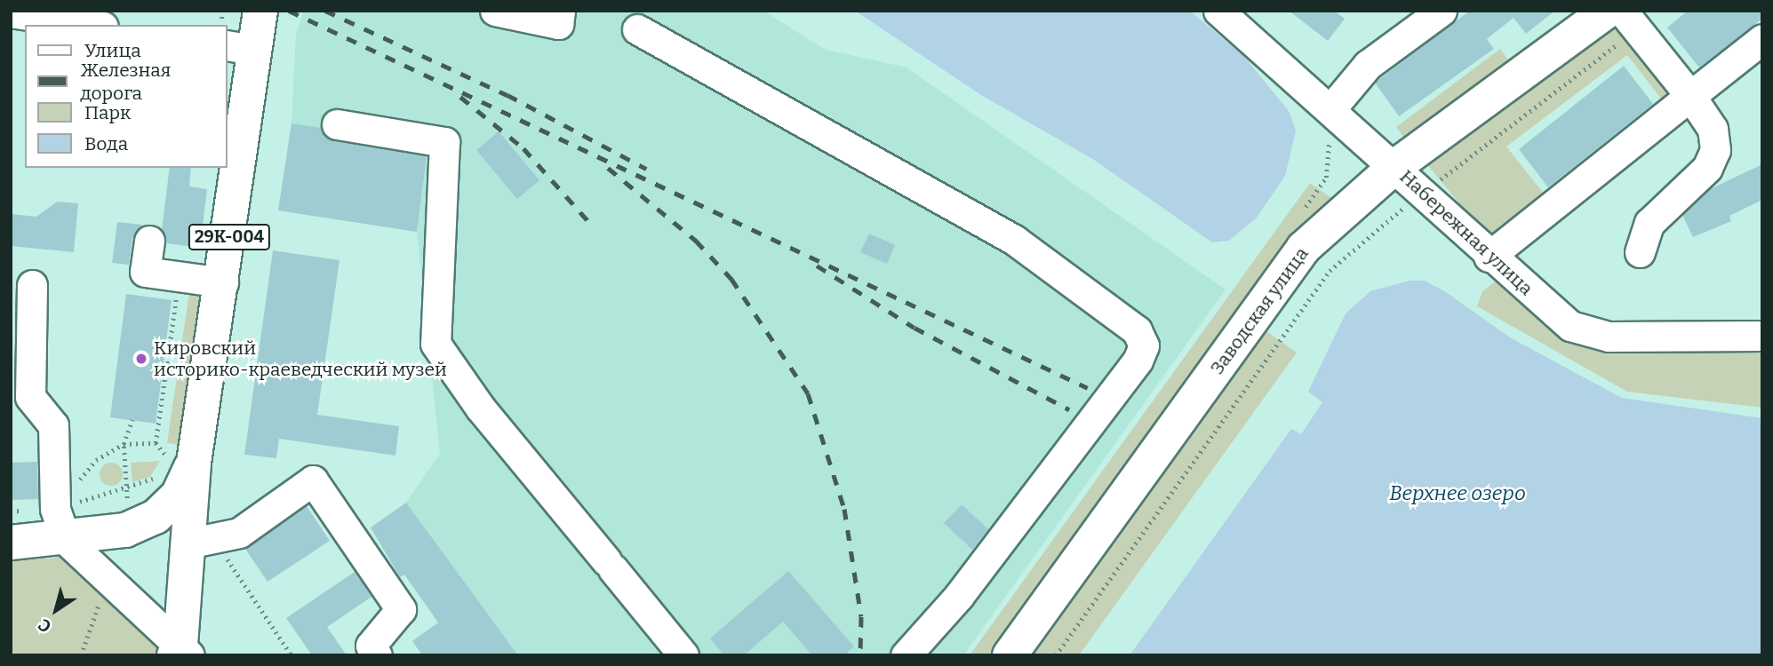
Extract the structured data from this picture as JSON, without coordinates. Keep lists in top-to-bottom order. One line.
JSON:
{"streets":{"main road":["29К-004","Заводская улица"],"street":["Набережная улица"]},"crossings":[["Набережная улица","Заводская улица"]],"water":["Верхнее озеро"],"places":["Кировский историко-краеведческий музей"],"legend":["Улица","Железная дорога","Парк","Вода"],"north":"bottom left"}
